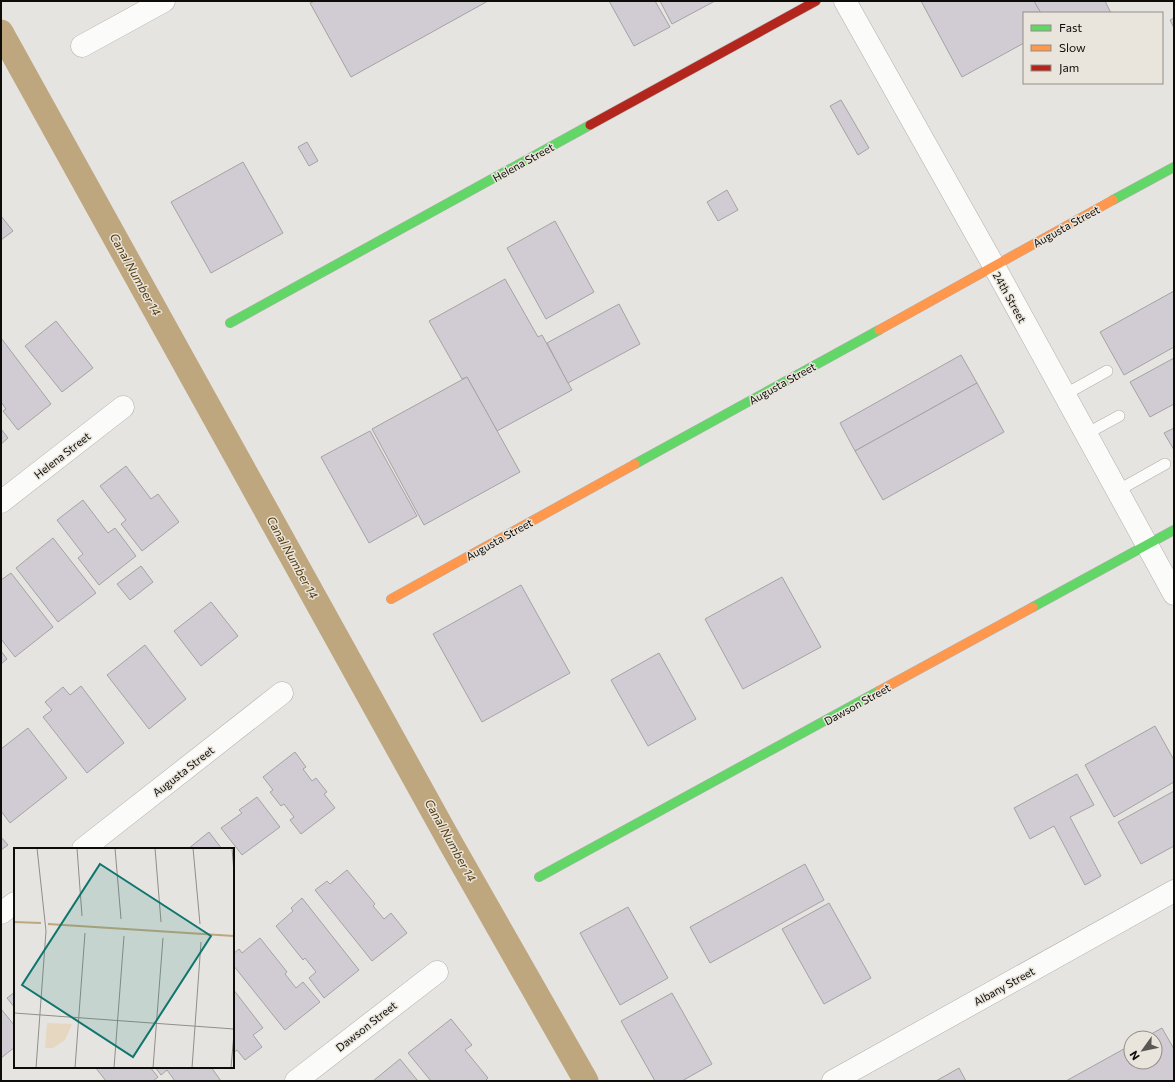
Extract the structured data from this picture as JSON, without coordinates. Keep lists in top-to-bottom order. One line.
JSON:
{"streets":{"street":["Helena Street","Augusta Street","24th Street","Dawson Street","Albany Street"]},"crossings":[["Augusta Street","24th Street"],["24th Street","Dawson Street"]],"water":["Canal Number 14"],"legend":["Fast","Slow","Jam"],"north":"bottom left"}
